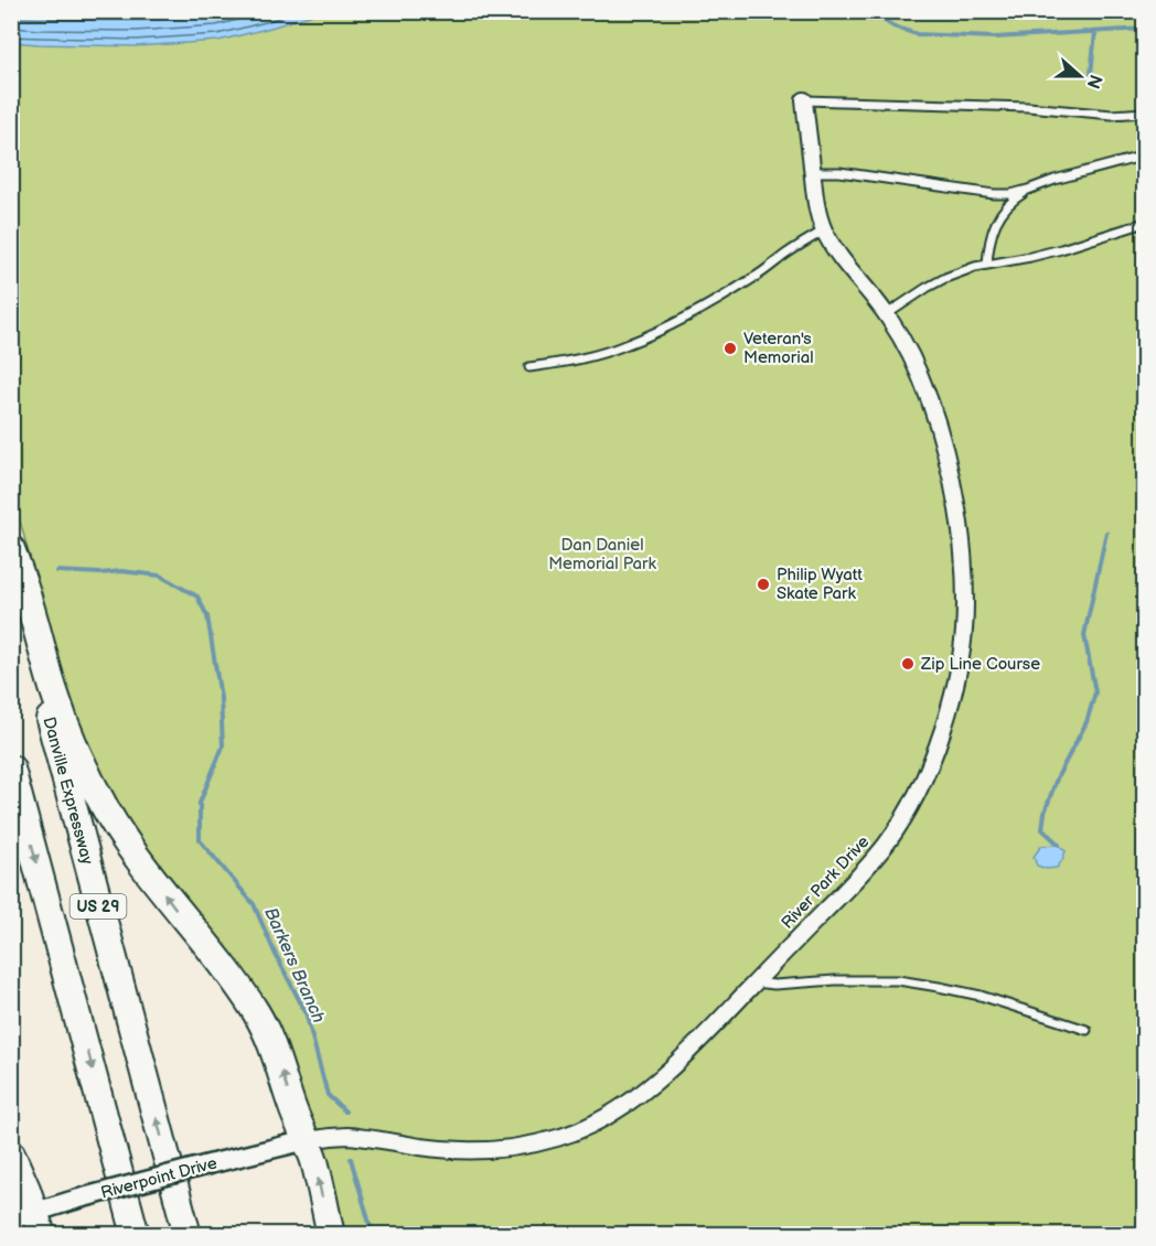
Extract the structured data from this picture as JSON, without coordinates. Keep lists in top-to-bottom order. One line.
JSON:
{"streets":{"highway":["Danville Expressway","US 29"],"street":["River Park Drive","Riverpoint Drive"]},"crossings":[["River Park Drive","Riverpoint Drive"]],"water":["Barkers Branch"],"parks":["Dan Daniel Memorial Park"],"places":["Veteran's Memorial","Philip Wyatt Skate Park","Zip Line Course"],"north":"right"}
